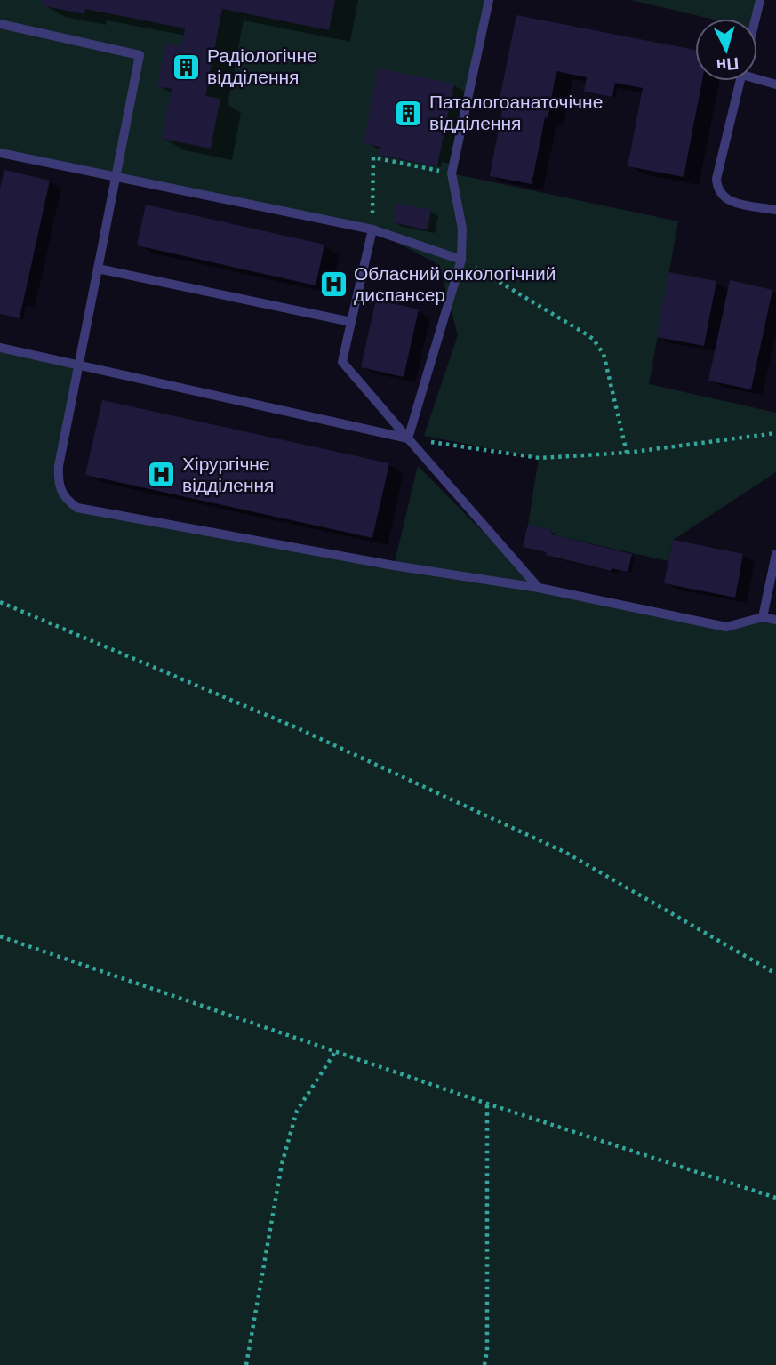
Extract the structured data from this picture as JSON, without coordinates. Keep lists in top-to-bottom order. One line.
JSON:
{"places":{"building":["Радіологічне відділення","Паталогоанаточічне відділення"],"hospital":["Обласний онкологічний диспансер","Хірургічне відділення"]},"north":"bottom"}
